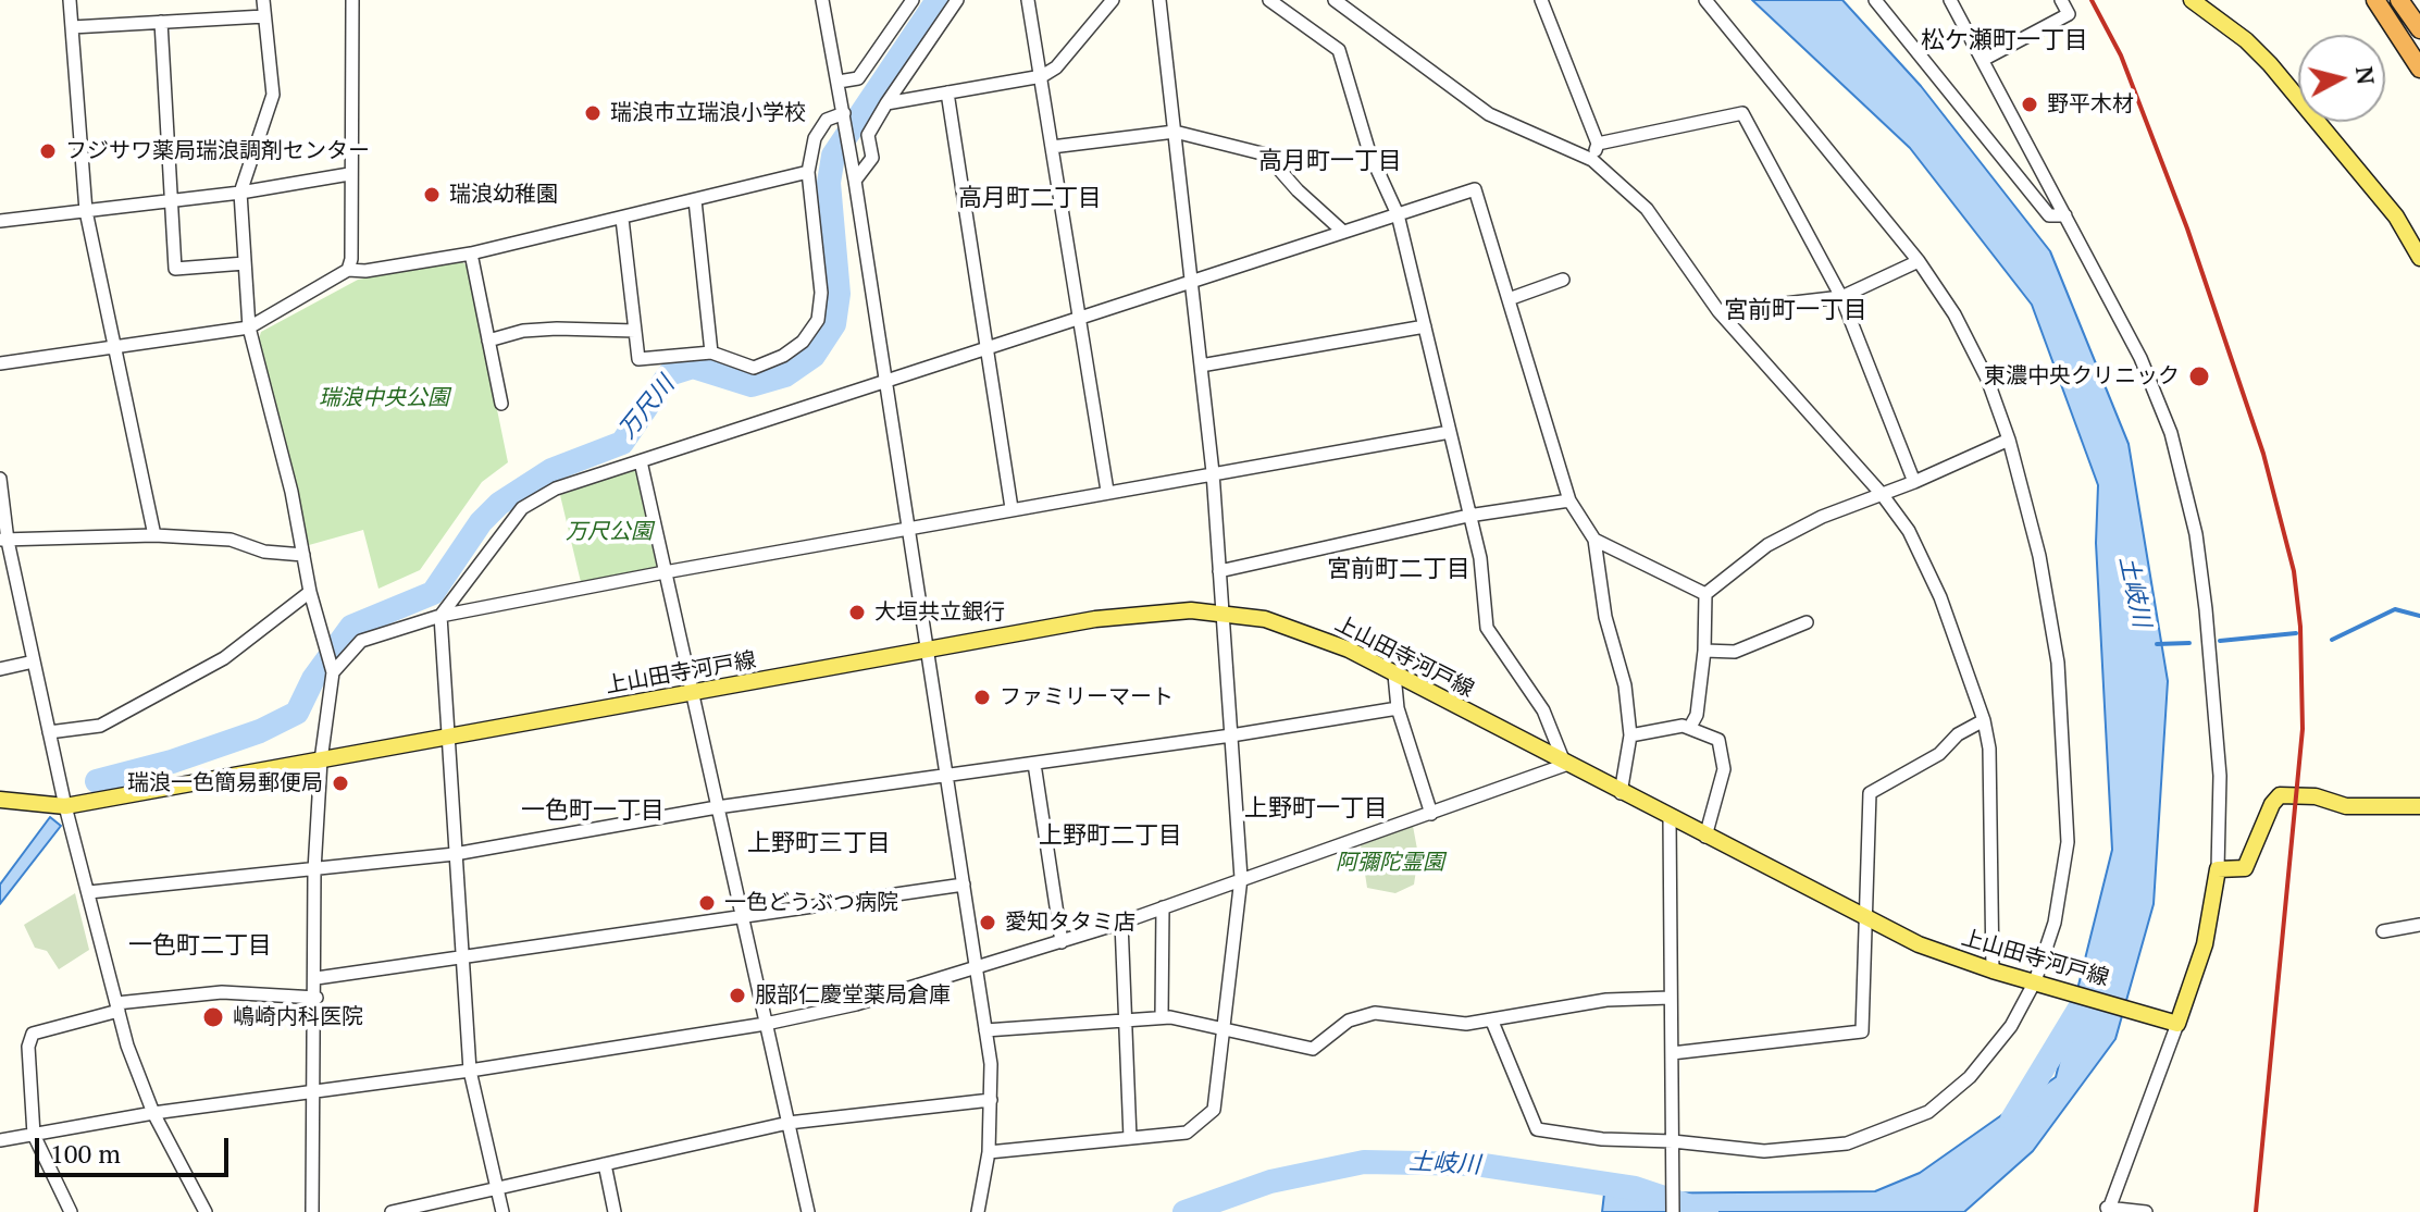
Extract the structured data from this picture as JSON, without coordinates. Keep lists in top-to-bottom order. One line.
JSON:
{"streets":{"main road":["上山田寺河戸線"]},"districts":["松ケ瀬町一丁目","高月町一丁目","高月町二丁目","宮前町一丁目","宮前町二丁目","上野町一丁目","一色町一丁目","上野町二丁目","上野町三丁目","一色町二丁目"],"water":["万尺川","土岐川"],"parks":["瑞浪中央公園","万尺公園","阿彌陀霊園"],"places":["野平木材","瑞浪市立瑞浪小学校","フジサワ薬局瑞浪調剤センター","瑞浪幼稚園","東濃中央クリニック","大垣共立銀行","ファミリーマート","瑞浪一色簡易郵便局","一色どうぶつ病院","愛知タタミ店","服部仁慶堂薬局倉庫","嶋崎内科医院"],"scale_bar":"100 m","north":"right"}
